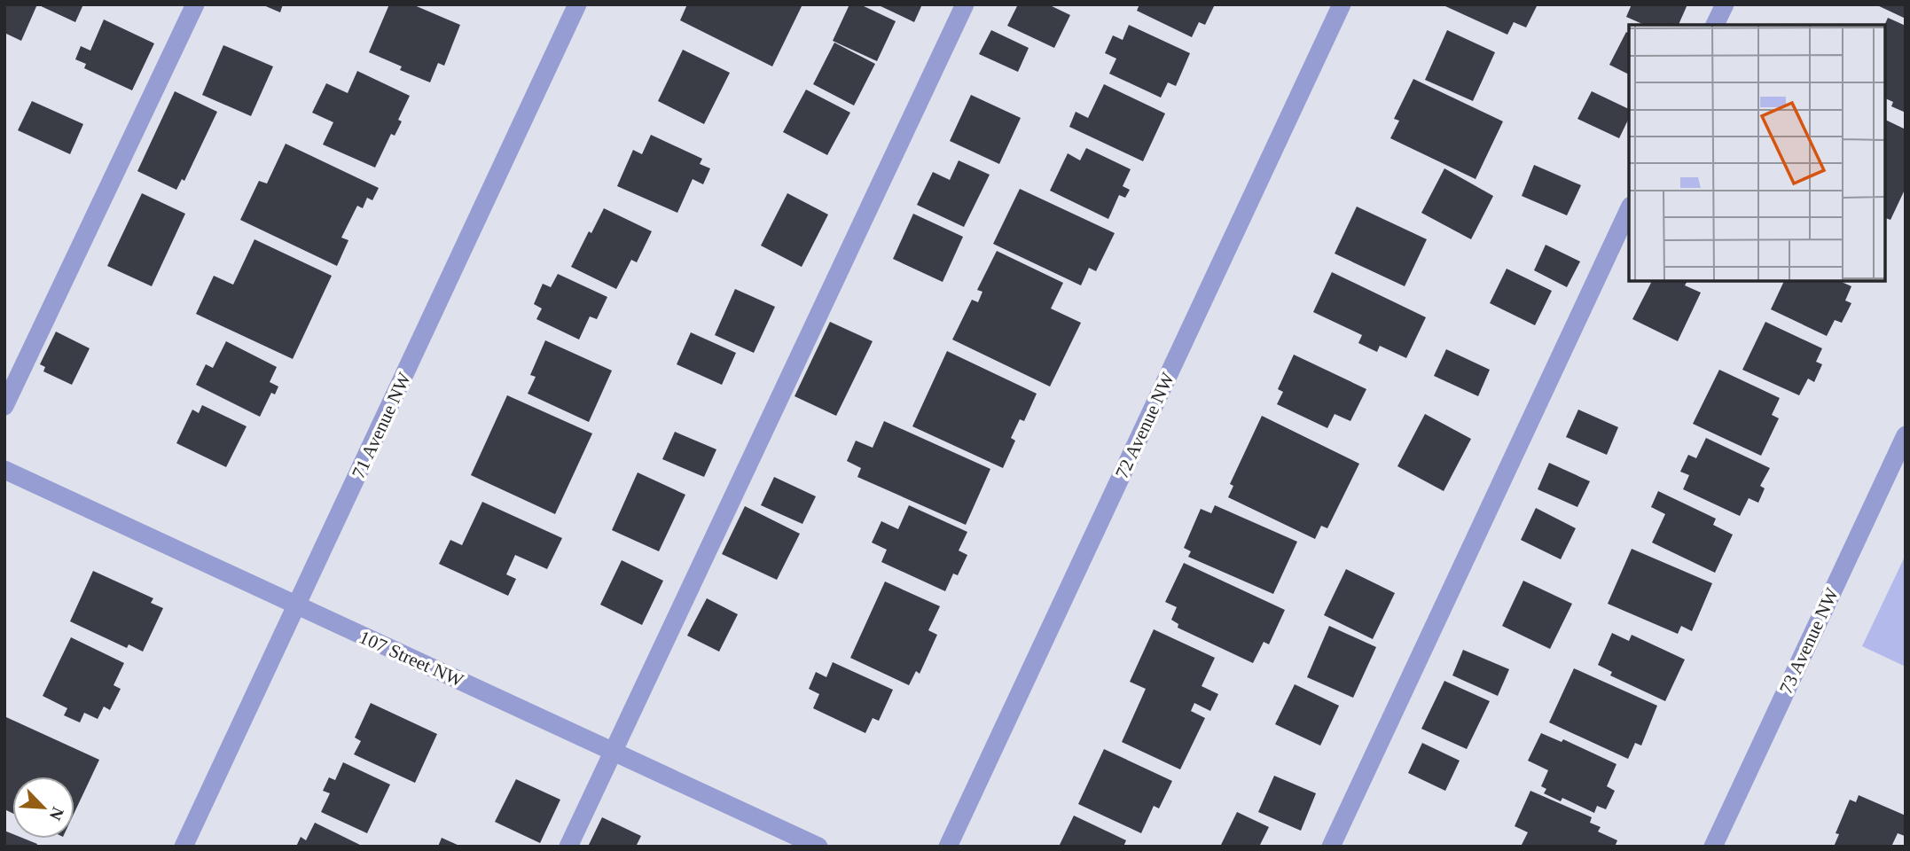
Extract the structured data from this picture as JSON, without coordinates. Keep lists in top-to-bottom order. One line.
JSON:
{"streets":{"street":["71 Avenue NW","72 Avenue NW","73 Avenue NW","107 Street NW"]},"crossings":[["71 Avenue NW","107 Street NW"]],"north":"bottom right"}
